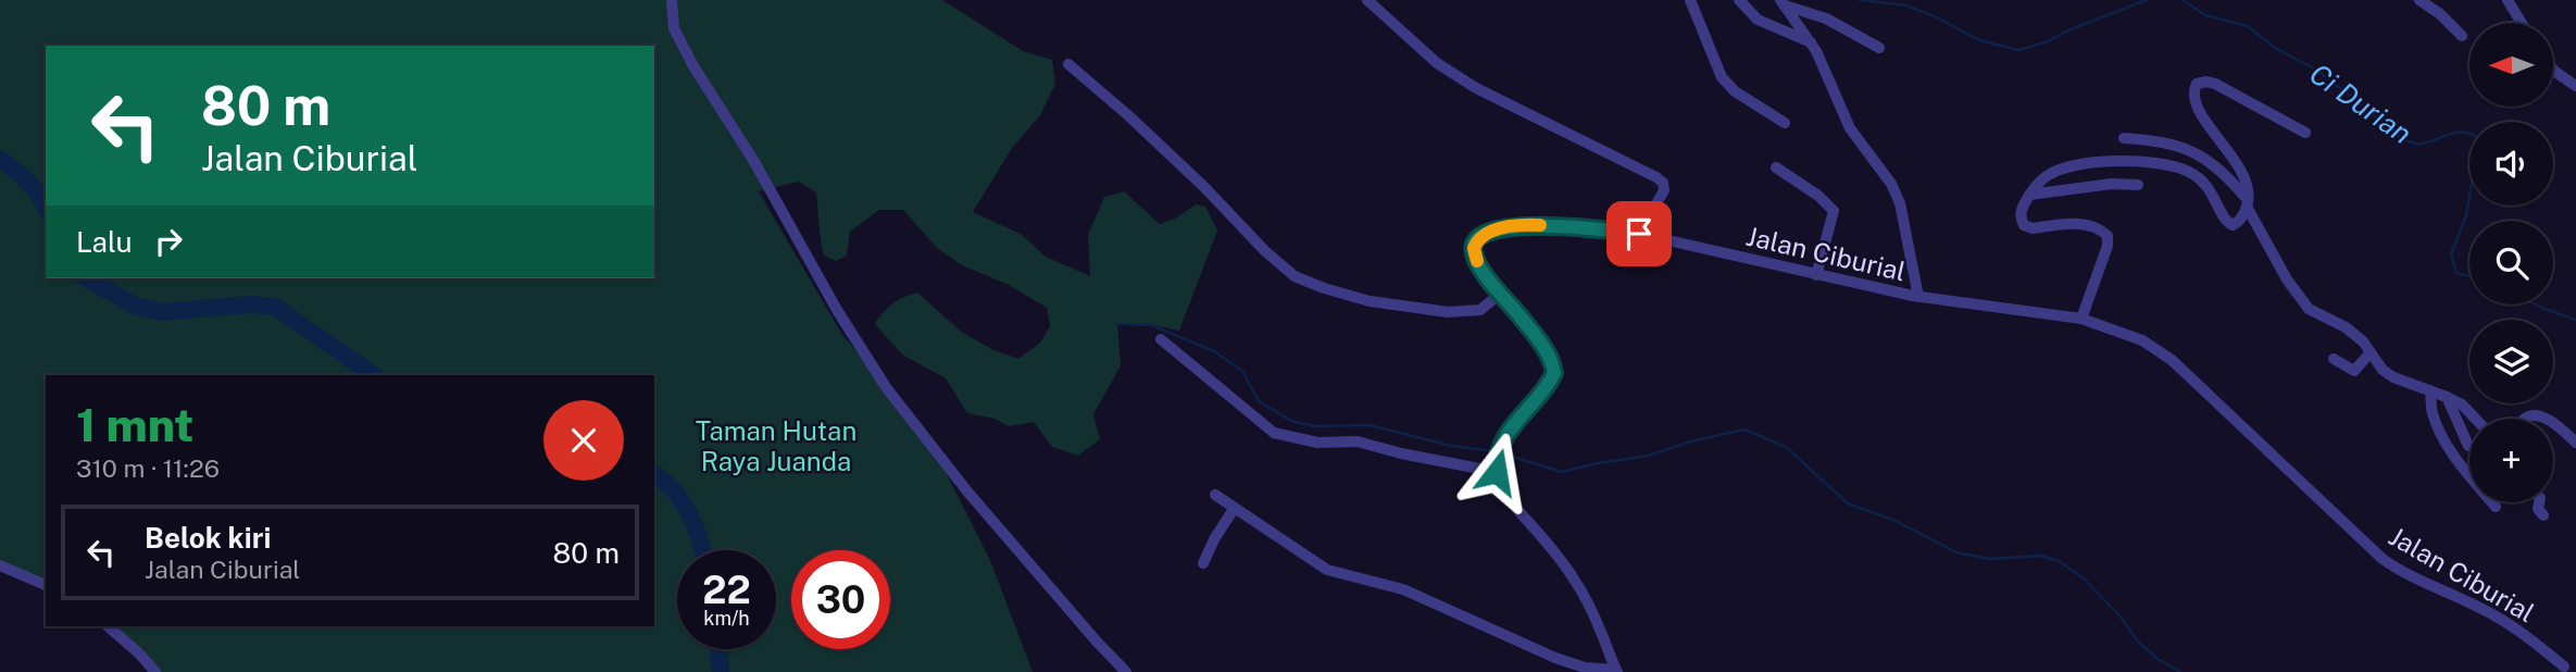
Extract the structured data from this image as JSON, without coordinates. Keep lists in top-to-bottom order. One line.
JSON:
{"streets":{"street":["Jalan Ciburial"]},"water":["Ci Durian"],"parks":["Taman Hutan Raya Juanda"],"north":"left","page":{"map_buttons":"+","turn":["80 m","Jalan Ciburial"],"then":"Lalu","heading":["1 mnt","310 m · 11:26"],"list":[{"name":"Belok kiri","note":"Jalan Ciburial","value":"80 m"}],"speed":"22 km/h","limit":"30"}}
